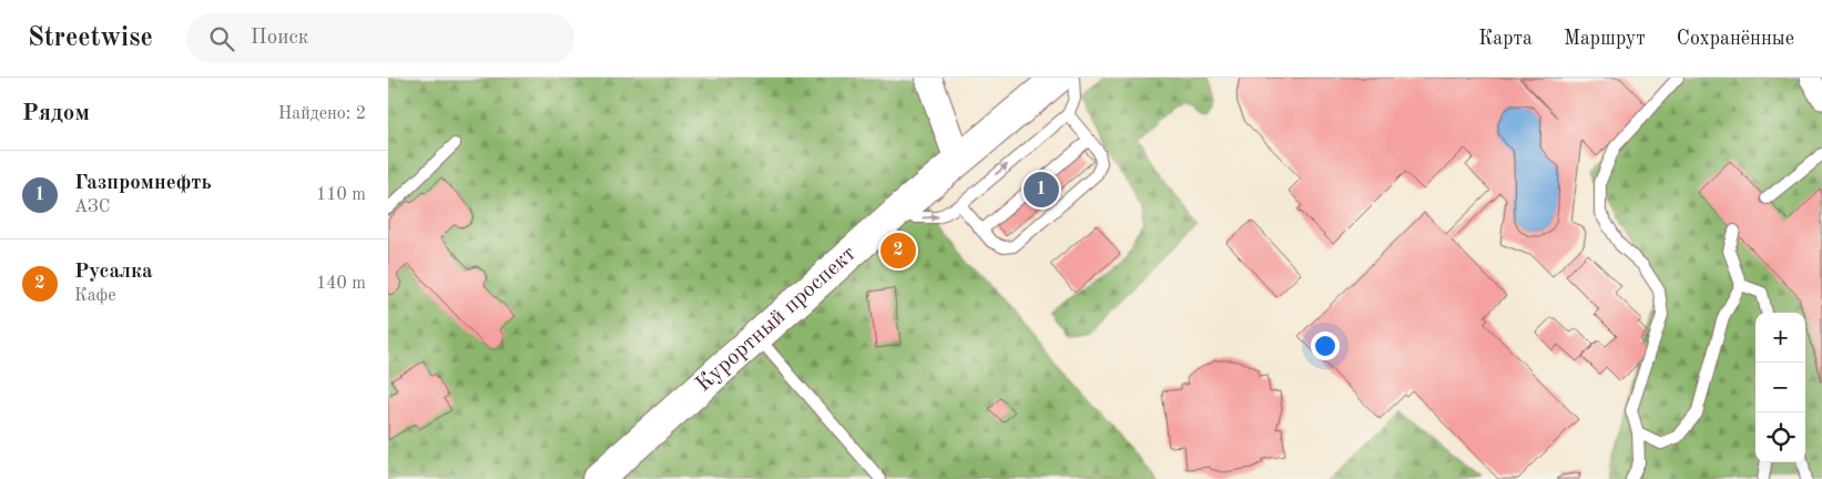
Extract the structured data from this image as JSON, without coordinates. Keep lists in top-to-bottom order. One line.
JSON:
{"streets":{"main road":["Курортный проспект"]},"page":{"header":"Streetwise","search":"Поиск","nav":["Карта","Маршрут","Сохранённые"],"heading":["Рядом","Найдено: 2"],"list":[{"mark":"1","name":"Газпромнефть","note":"АЗС","value":"110 m"},{"mark":"2","name":"Русалка","note":"Кафе","value":"140 m"}],"pins":["1","2"],"map_buttons":["+","−"]}}
